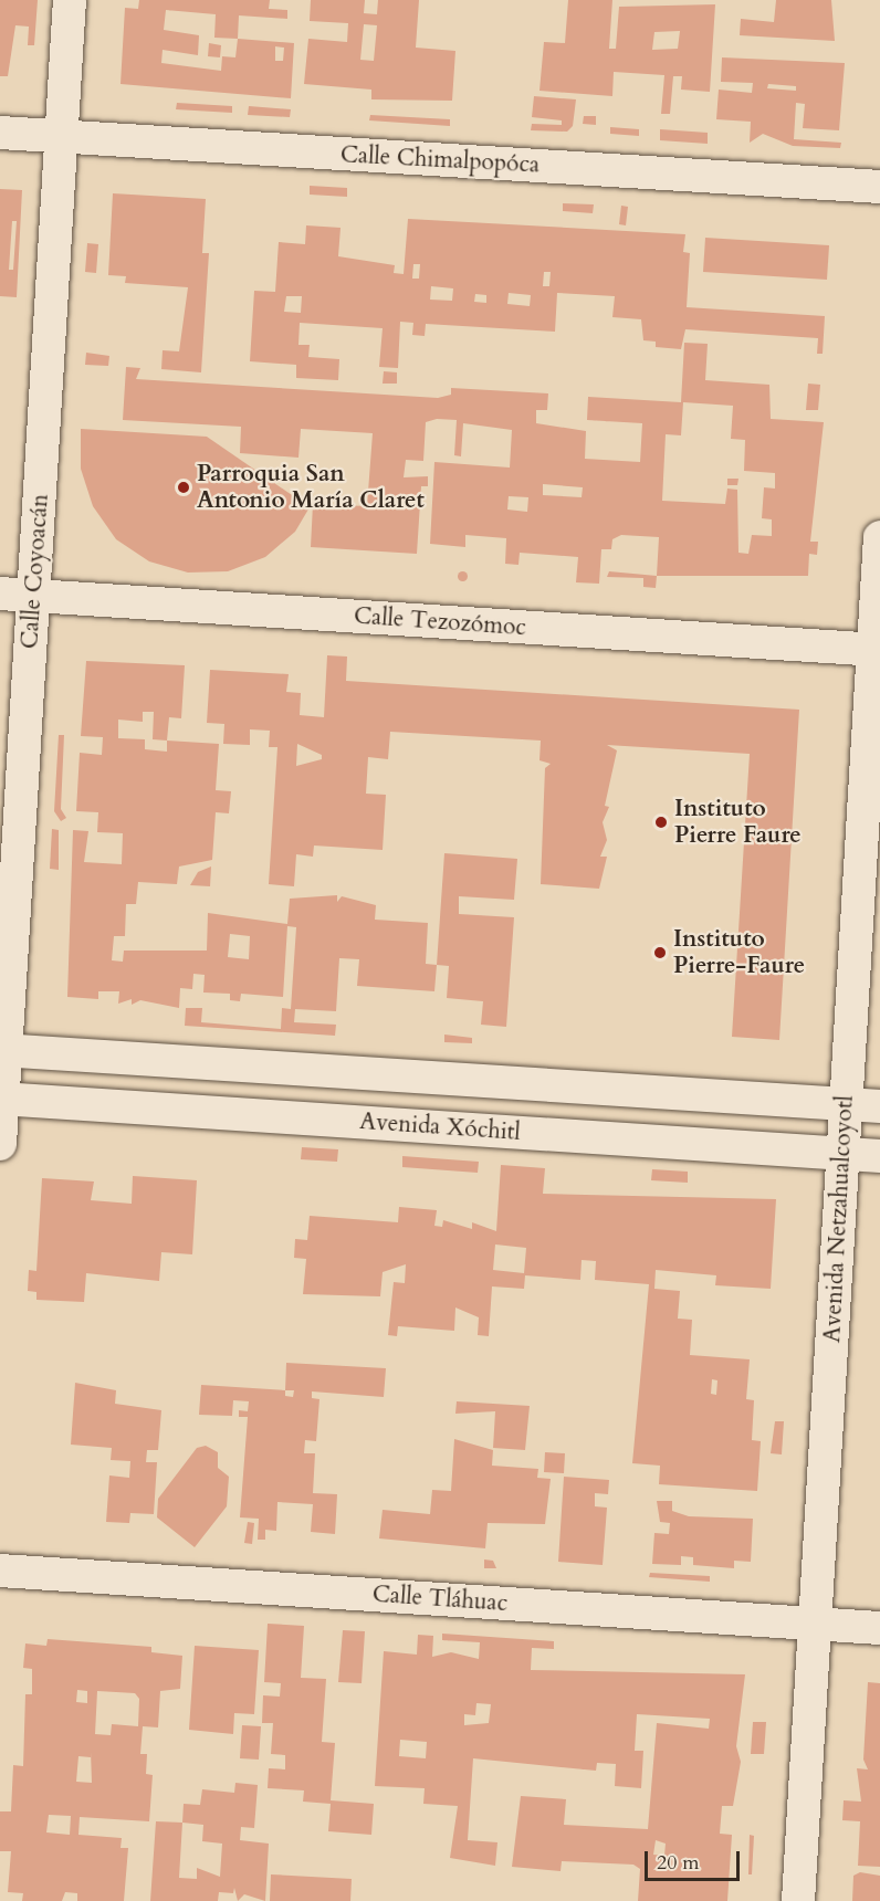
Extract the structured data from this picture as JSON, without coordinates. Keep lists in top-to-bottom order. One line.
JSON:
{"streets":{"street":["Calle Chimalpopóca","Calle Coyoacán","Calle Tezozómoc","Avenida Xóchitl","Avenida Netzahualcoyotl","Calle Tláhuac"]},"crossings":[["Calle Chimalpopóca","Calle Coyoacán"],["Calle Coyoacán","Calle Tezozómoc"],["Calle Coyoacán","Avenida Xóchitl"],["Calle Tezozómoc","Avenida Netzahualcoyotl"],["Avenida Xóchitl","Avenida Netzahualcoyotl"],["Avenida Netzahualcoyotl","Calle Tláhuac"]],"places":["Parroquia San Antonio María Claret","Instituto Pierre Faure","Instituto Pierre-Faure"],"scale_bar":"20 m"}
